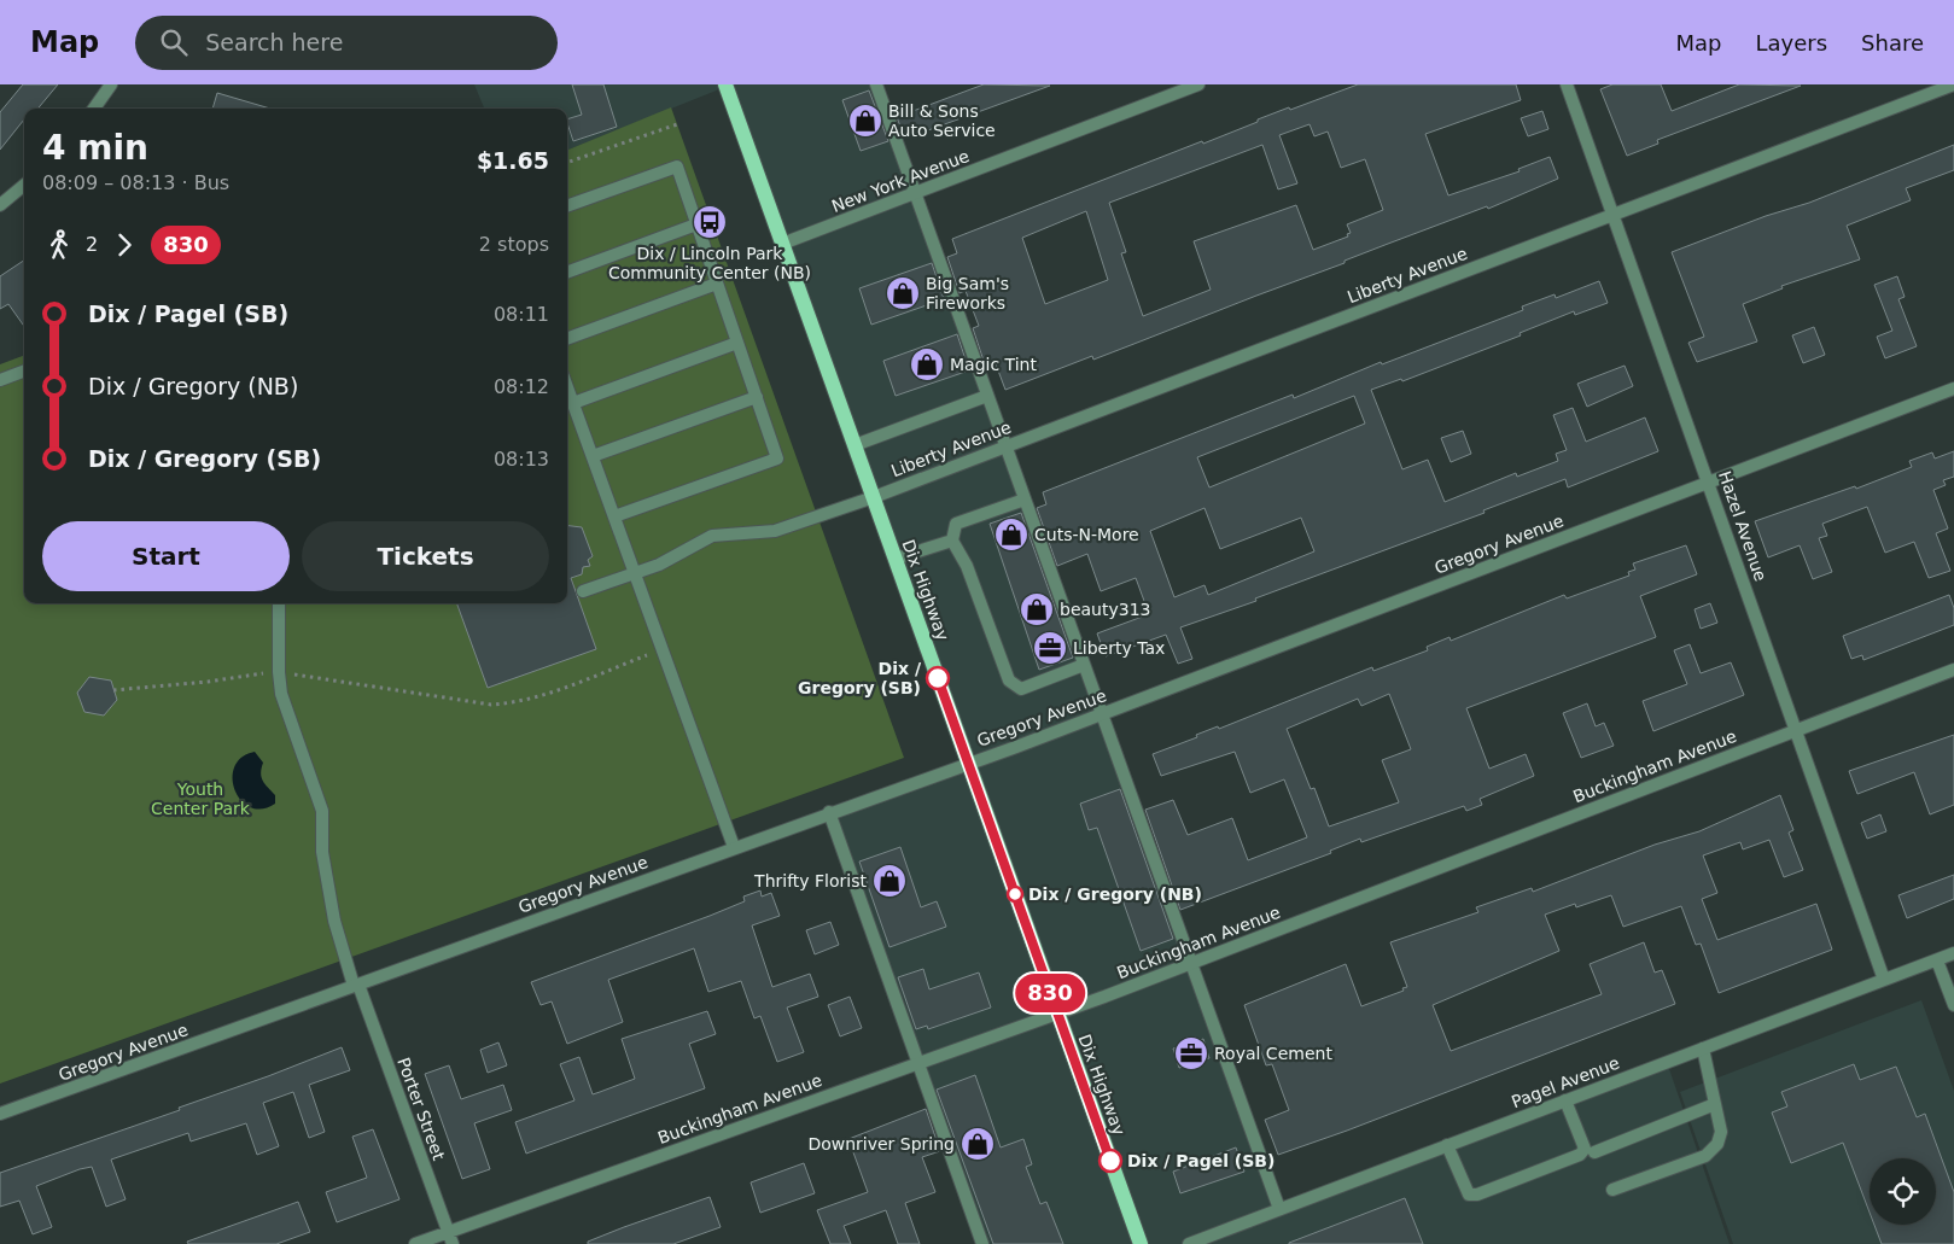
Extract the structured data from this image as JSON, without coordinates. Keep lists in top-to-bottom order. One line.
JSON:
{"streets":{"main road":["Dix Highway"],"street":["New York Avenue","Liberty Avenue","Hazel Avenue","Gregory Avenue","Buckingham Avenue","Pagel Avenue","Porter Street"]},"crossings":[["New York Avenue","Dix Highway"],["Liberty Avenue","Hazel Avenue"],["Liberty Avenue","Dix Highway"],["Hazel Avenue","Gregory Avenue"],["Hazel Avenue","Buckingham Avenue"],["Hazel Avenue","Pagel Avenue"],["Gregory Avenue","Dix Highway"],["Gregory Avenue","Porter Street"],["Dix Highway","Buckingham Avenue"],["Buckingham Avenue","Porter Street"]],"parks":["Youth Center Park"],"places":{"shop":["Bill & Sons Auto Service","Big Sam's Fireworks","Magic Tint","Cuts-N-More","beauty313","Thrifty Florist","Downriver Spring"],"bus stop":["Dix / Lincoln Park Community Center (NB)"],"office":["Liberty Tax","Royal Cement"],"other":["Dix / Gregory (SB)","Dix / Gregory (NB)","Dix / Pagel (SB)"]},"lines":["bus line 830"],"page":{"header":"Map","search":"Search here","nav":["Map","Layers","Share"],"on_map":"830","heading":["4 min","08:09 – 08:13 · Bus","$1.65"],"legs":["2","830","2 stops"],"list":[{"name":"Dix / Pagel (SB)","value":"08:11"},{"name":"Dix / Gregory (NB)","value":"08:12"},{"name":"Dix / Gregory (SB)","value":"08:13"}],"buttons":["Start","Tickets"]}}
